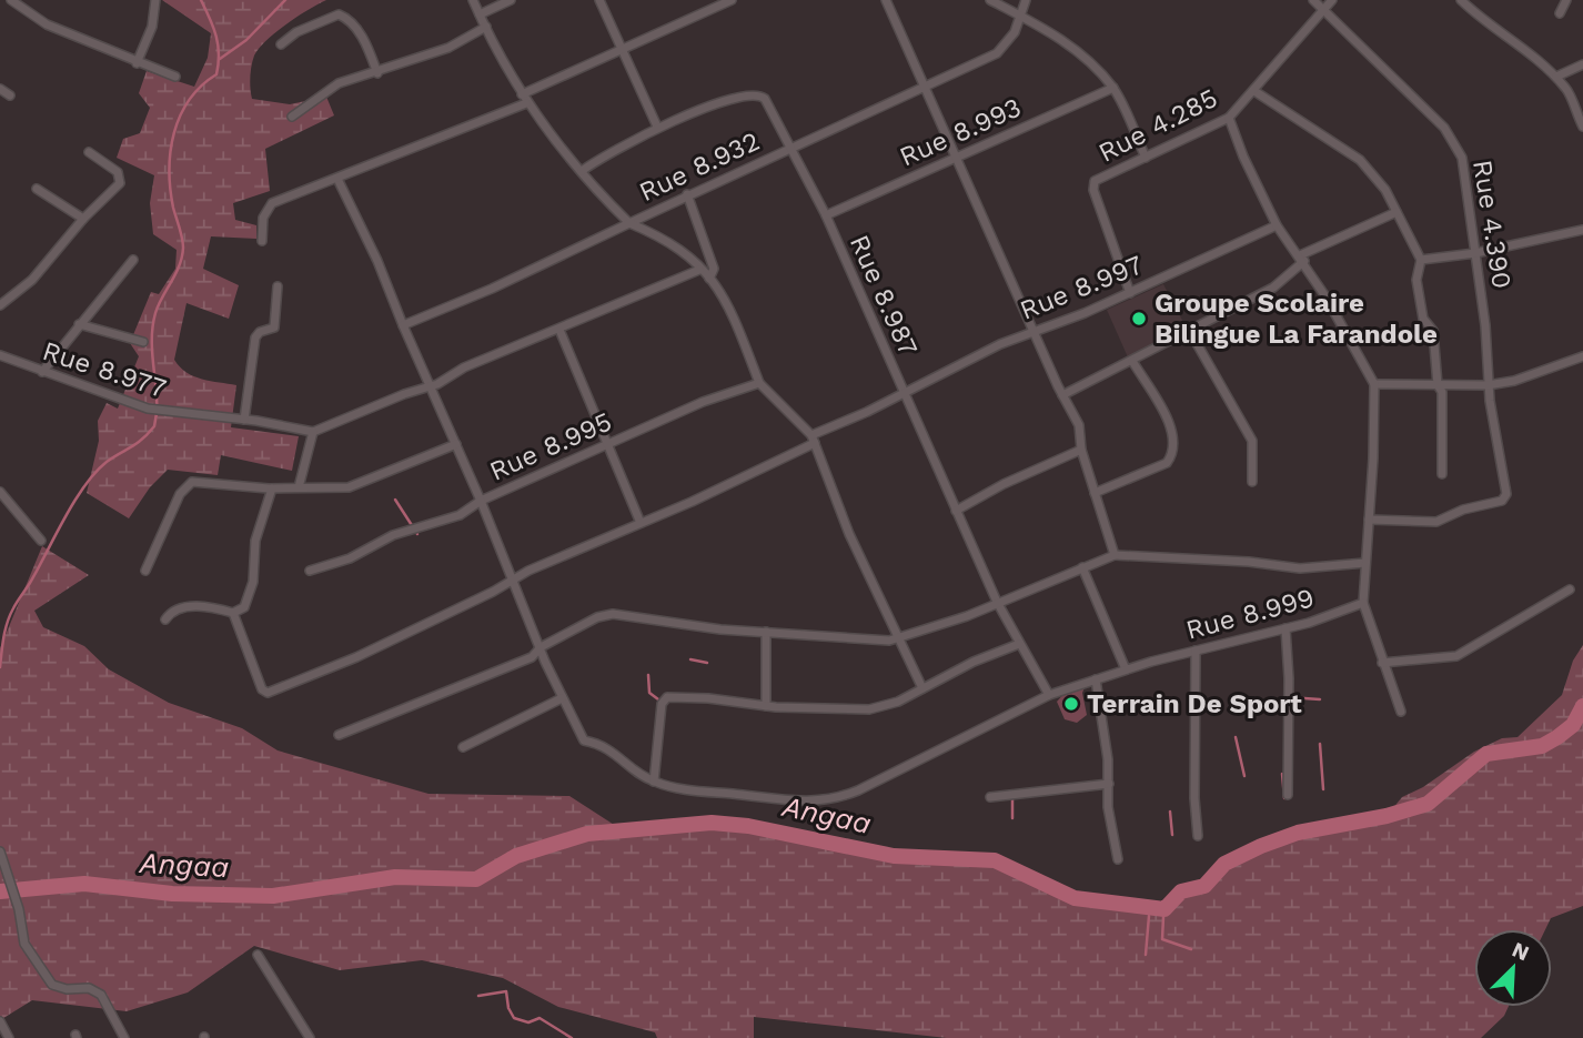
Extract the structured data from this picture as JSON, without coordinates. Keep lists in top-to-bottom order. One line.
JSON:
{"streets":{"street":["Rue 4.285","Rue 8.993","Rue 8.932","Rue 4.390","Rue 8.997","Rue 8.987","Rue 8.977","Rue 8.995","Rue 8.999"]},"crossings":[["Rue 4.285","Rue 4.390"],["Rue 4.285","Rue 8.997"],["Rue 8.993","Rue 8.987"],["Rue 8.932","Rue 8.987"],["Rue 8.997","Rue 8.987"],["Rue 8.987","Rue 8.999"]],"water":["Angaa"],"places":["Groupe Scolaire Bilingue La Farandole","Terrain De Sport"],"north":"top right"}
